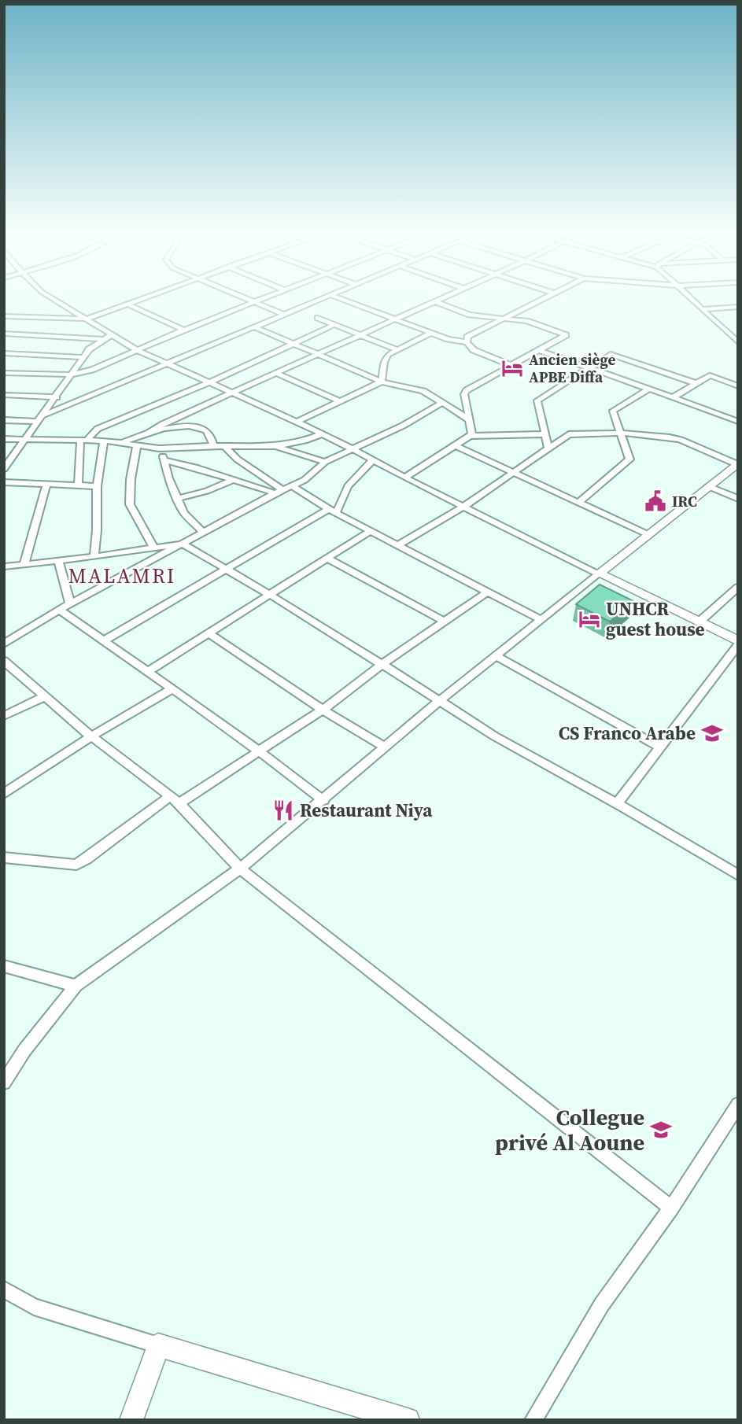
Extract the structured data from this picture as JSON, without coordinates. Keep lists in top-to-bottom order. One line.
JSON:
{"districts":["MALAMRI"],"places":{"hotel":["Ancien siège APBE Diffa","UNHCR guest house"],"public building":["IRC"],"school or university":["CS Franco Arabe","Collegue privé Al Aoune"],"restaurant":["Restaurant Niya"]}}
